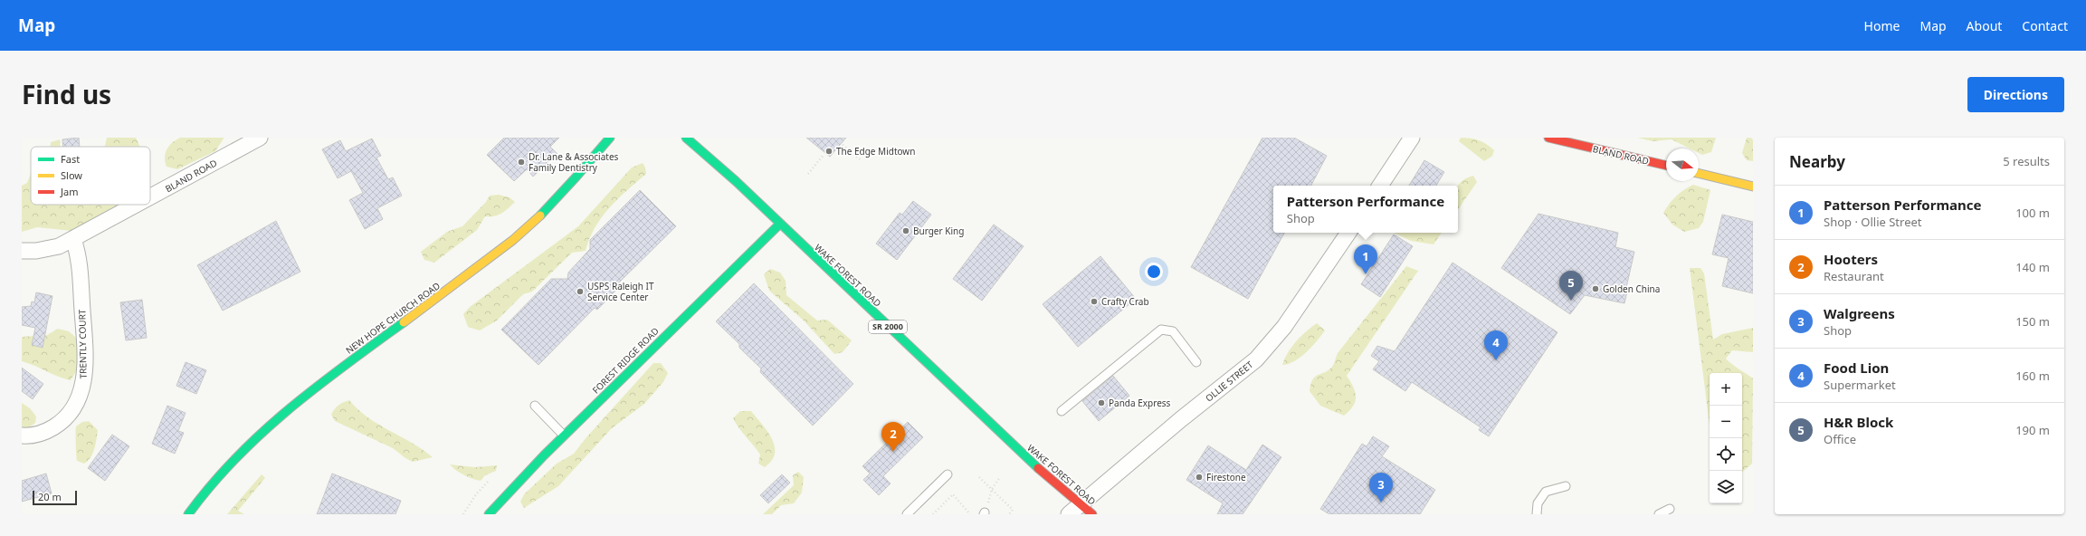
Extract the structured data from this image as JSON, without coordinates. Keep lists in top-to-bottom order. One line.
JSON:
{"streets":{"main road":["BLAND ROAD","WAKE FOREST ROAD","NEW HOPE CHURCH ROAD","SR 2000","FOREST RIDGE ROAD"],"street":["TRENTLY COURT","OLLIE STREET"]},"crossings":[["BLAND ROAD","TRENTLY COURT"],["WAKE FOREST ROAD","FOREST RIDGE ROAD"],["WAKE FOREST ROAD","OLLIE STREET"]],"places":["The Edge Midtown","Dr. Lane & Associates Family Dentistry","Burger King","Golden China","USPS Raleigh IT Service Center","Crafty Crab","Panda Express","Firestone"],"legend":["Fast","Slow","Jam"],"scale_bar":"20 m","north":"right","page":{"header":"Map","nav":["Home","Map","About","Contact"],"title":"Find us","buttons":"Directions","heading":["Nearby","5 results"],"list":[{"mark":"1","name":"Patterson Performance","note":"Shop · Ollie Street","value":"100 m"},{"mark":"2","name":"Hooters","note":"Restaurant","value":"140 m"},{"mark":"3","name":"Walgreens","note":"Shop","value":"150 m"},{"mark":"4","name":"Food Lion","note":"Supermarket","value":"160 m"},{"mark":"5","name":"H&R Block","note":"Office","value":"190 m"}],"popup":["Patterson Performance","Shop"],"pins":["1","5","4","2","3"],"map_buttons":["+","−"],"scale":"20 m"}}
